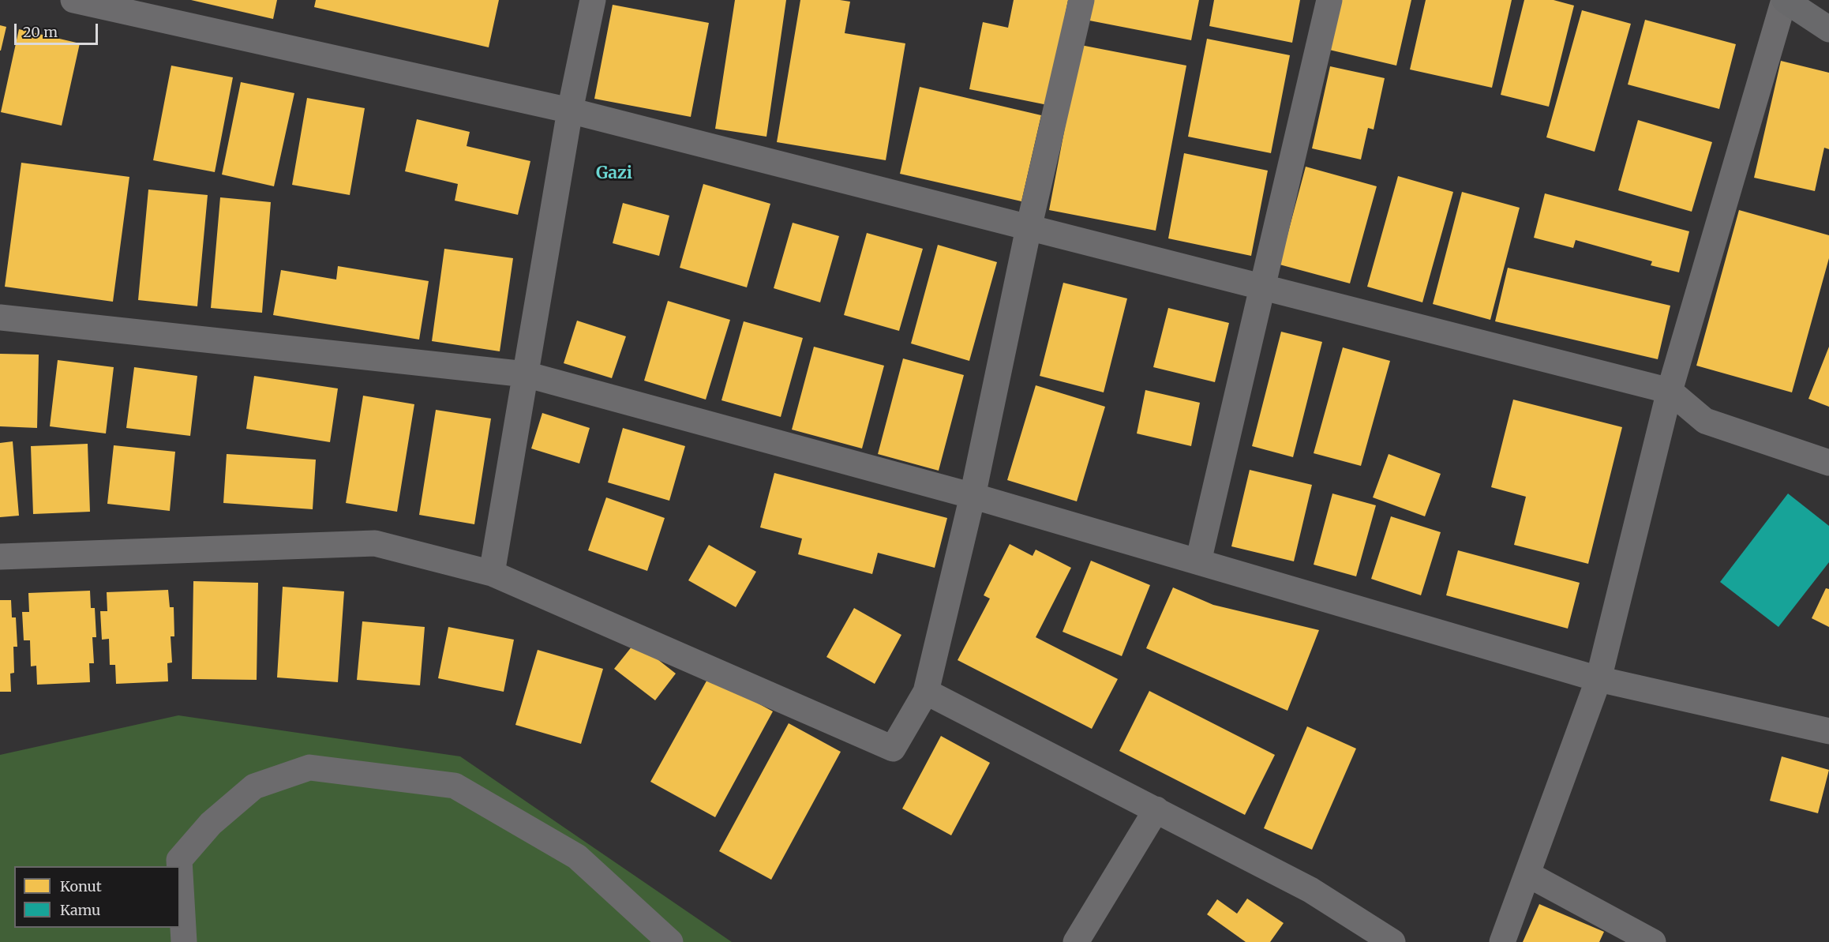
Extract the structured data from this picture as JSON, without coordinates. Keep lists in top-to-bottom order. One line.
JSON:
{"districts":["Gazi"],"legend":["Konut","Kamu"],"scale_bar":"20 m"}
